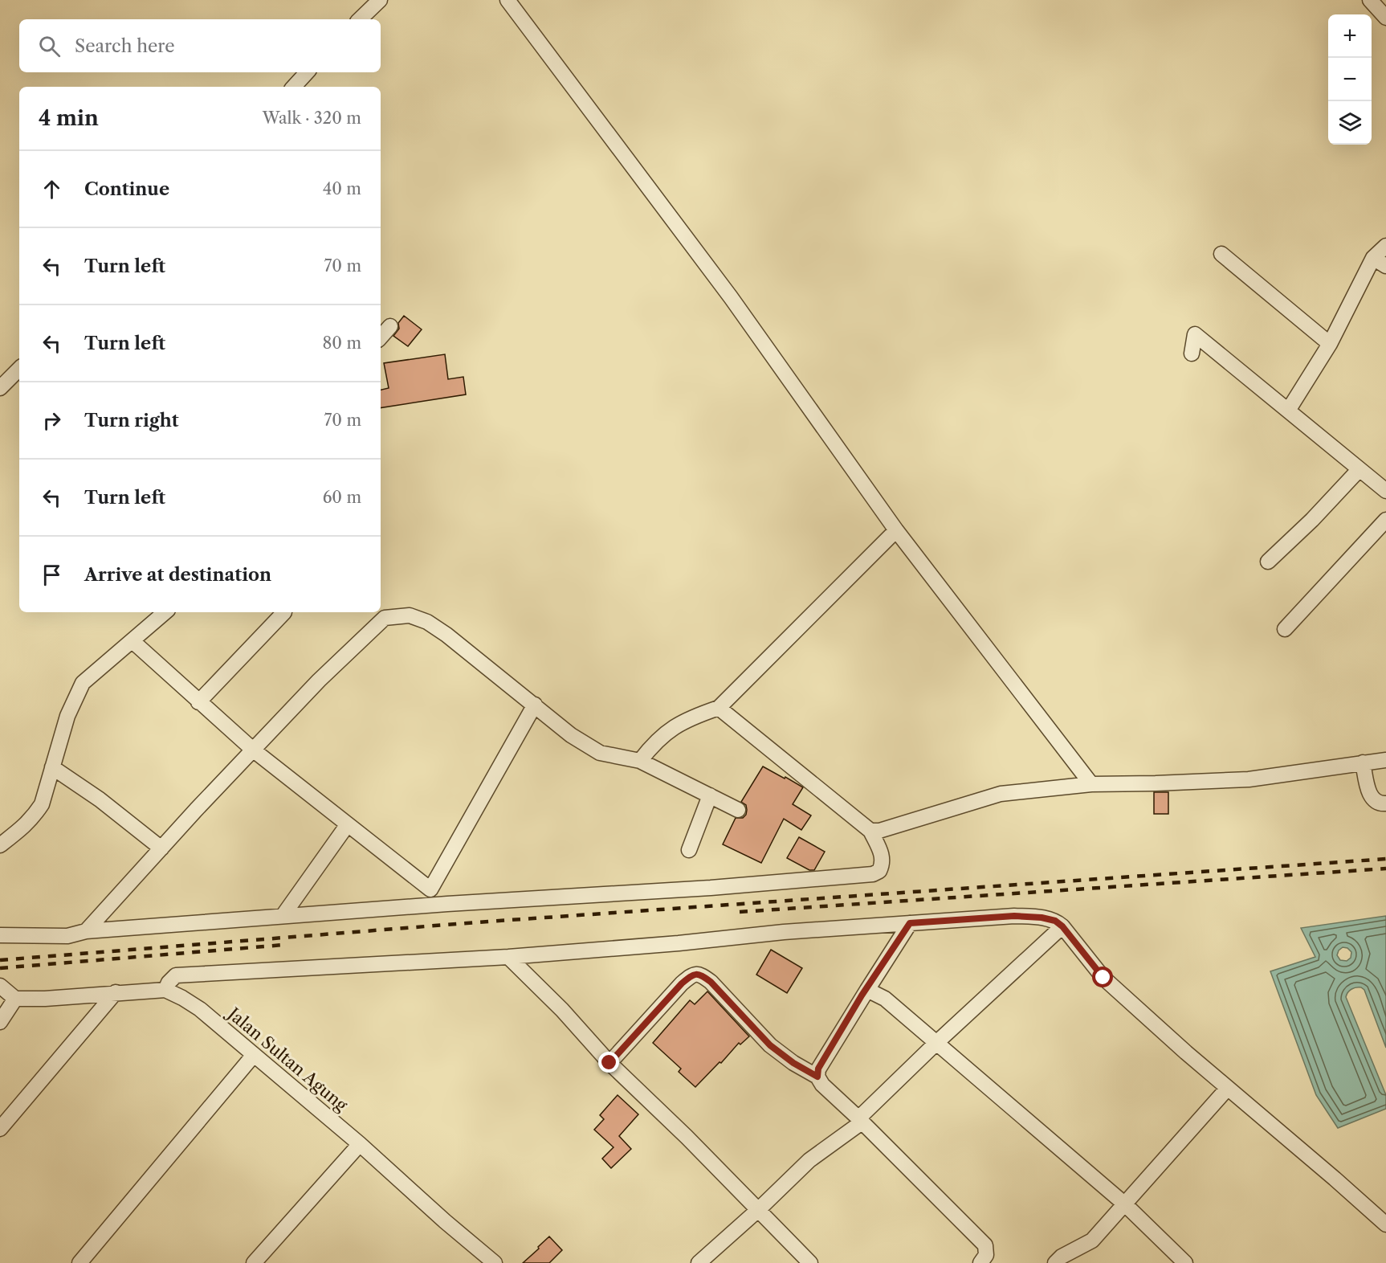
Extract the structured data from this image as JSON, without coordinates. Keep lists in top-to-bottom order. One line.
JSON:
{"streets":{"street":["Jalan Sultan Agung"]},"page":{"map_buttons":["+","−"],"search":"Search here","heading":["4 min","Walk · 320 m"],"list":[["Continue","40 m"],["Turn left","70 m"],["Turn left","80 m"],["Turn right","70 m"],["Turn left","60 m"],"Arrive at destination"]}}
